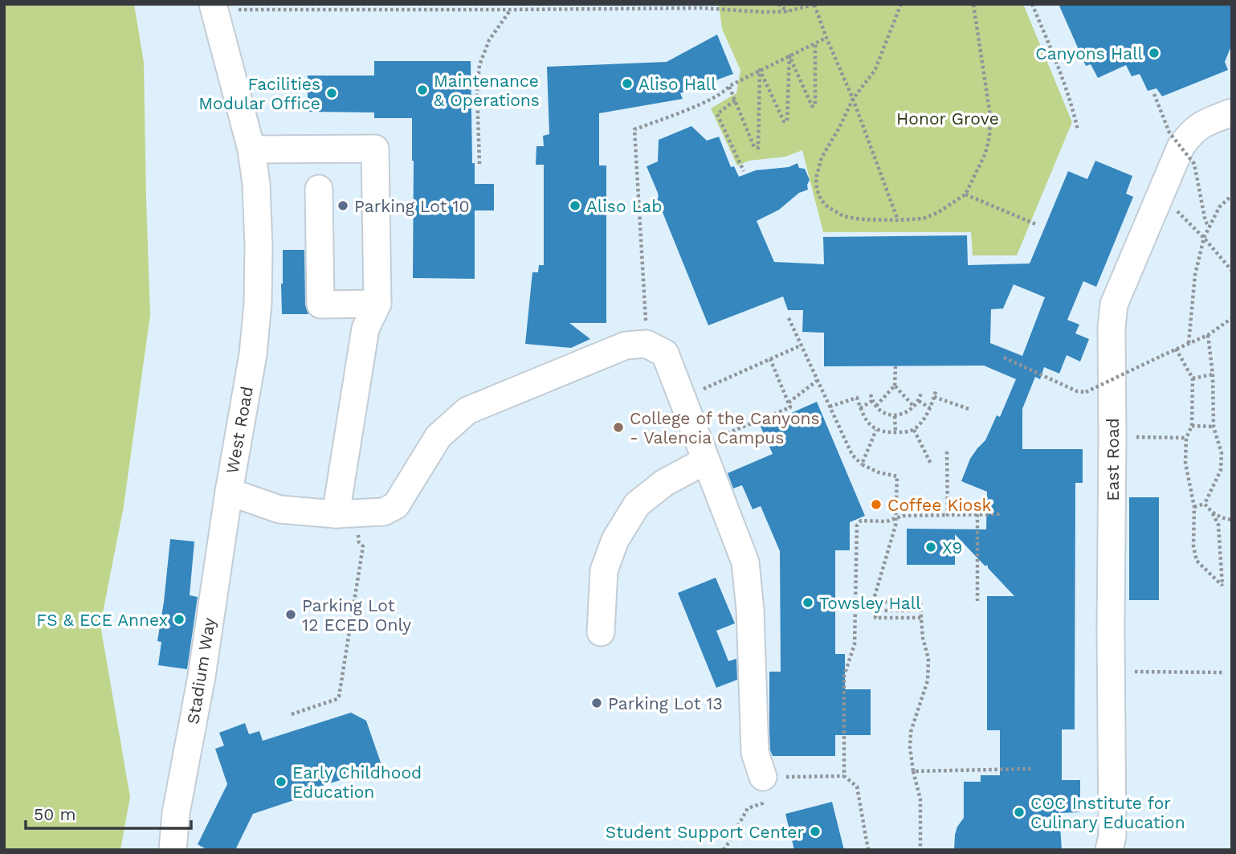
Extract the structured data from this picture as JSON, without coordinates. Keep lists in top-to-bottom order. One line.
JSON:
{"streets":{"street":["West Road","East Road","Stadium Way"]},"crossings":[["West Road","Stadium Way"]],"parks":["Honor Grove"],"places":["Canyons Hall","Aliso Hall","Maintenance & Operations","Facilities Modular Office","Parking Lot 10","Aliso Lab","College of the Canyons - Valencia Campus","Coffee Kiosk","X9","Towsley Hall","Parking Lot 12 ECED Only","FS & ECE Annex","Parking Lot 13","Early Childhood Education","COC Institute for Culinary Education","Student Support Center"],"scale_bar":"50 m"}
